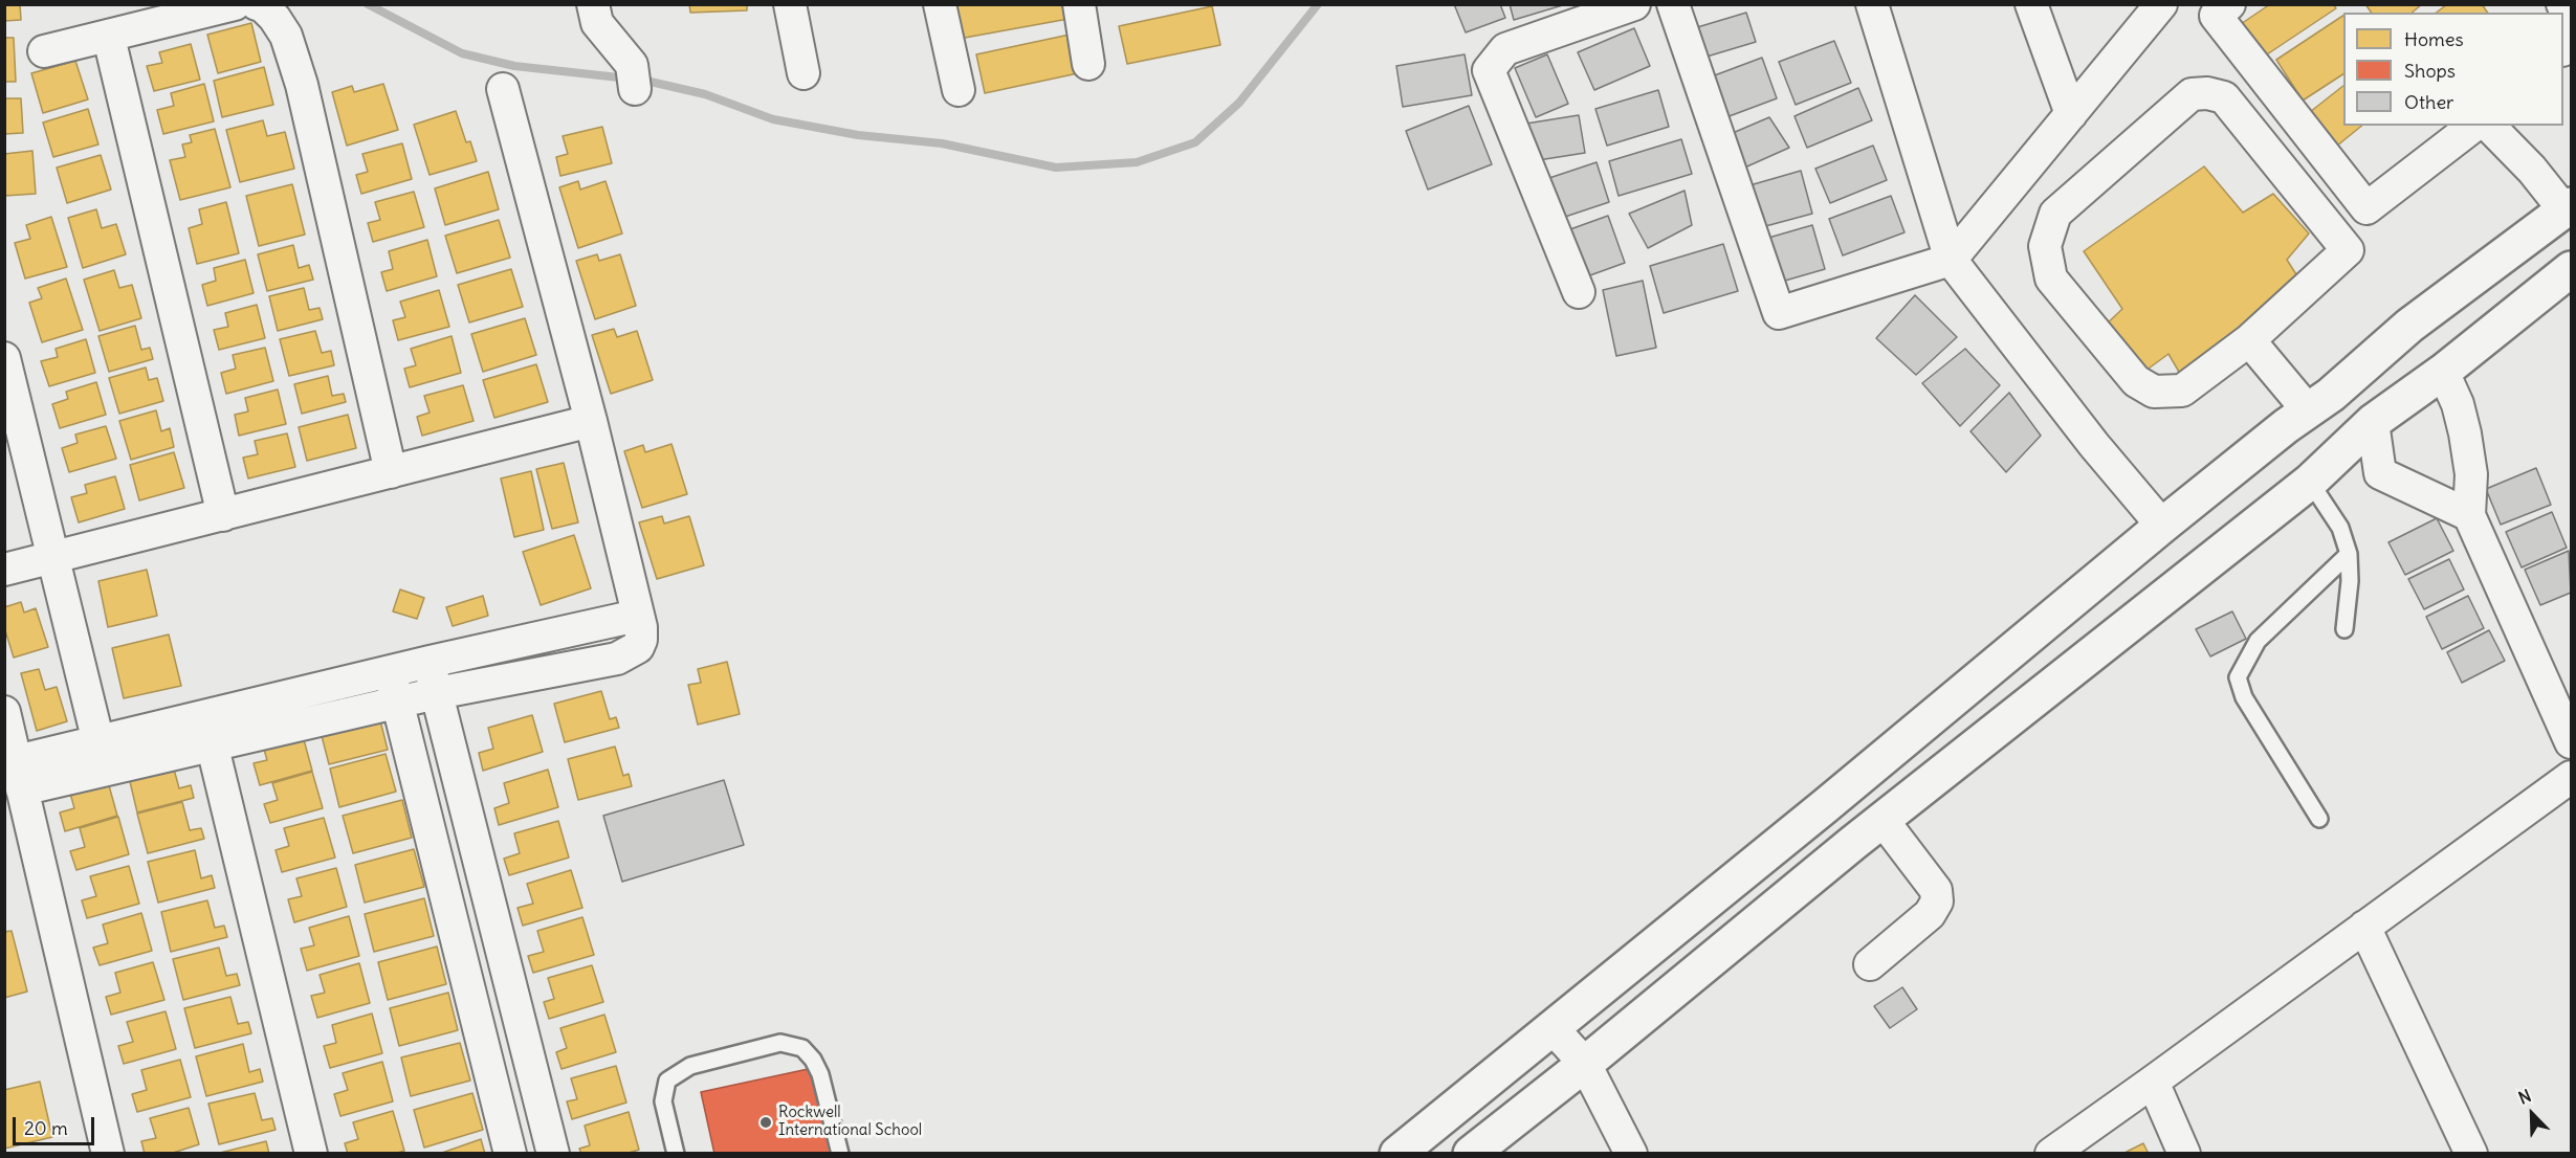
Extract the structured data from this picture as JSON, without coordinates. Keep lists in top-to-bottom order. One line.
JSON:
{"places":["Rockwell International School"],"legend":["Homes","Shops","Other"],"scale_bar":"20 m","north":"top left"}
